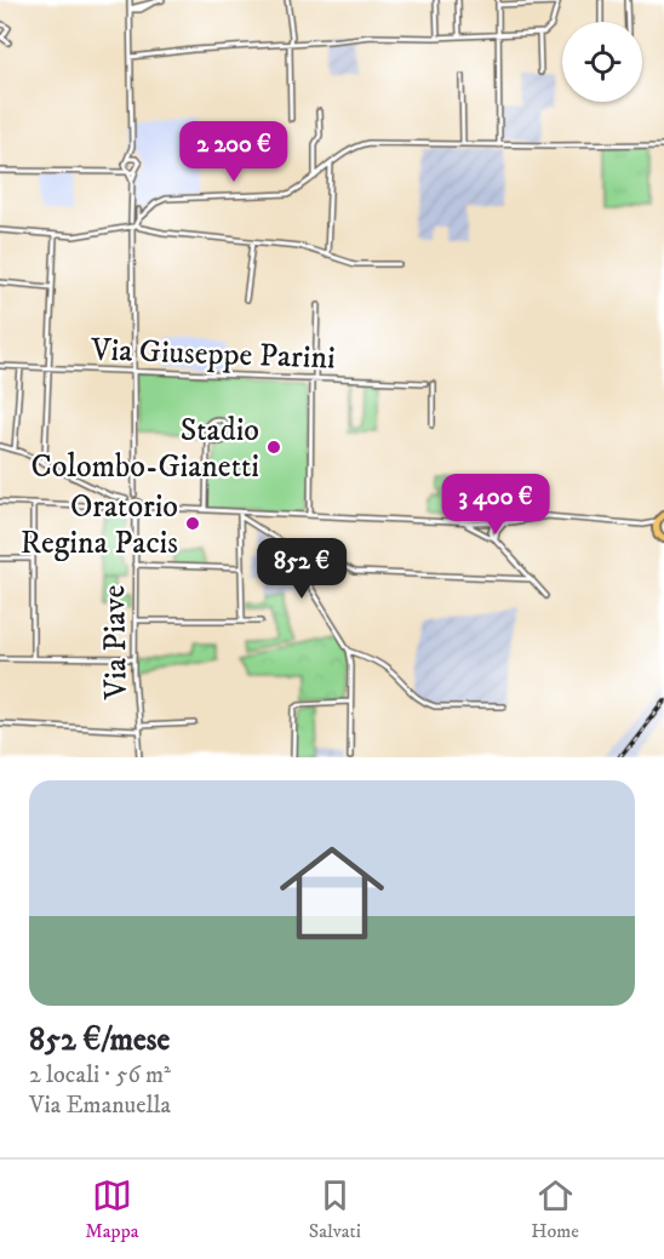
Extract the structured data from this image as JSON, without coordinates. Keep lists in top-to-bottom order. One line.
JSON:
{"streets":{"street":["Via Giuseppe Parini","Via Piave"]},"places":["Stadio Colombo-Gianetti","Oratorio Regina Pacis"],"page":{"price":["2 200 €","3 400 €","852 €"],"list":[{"name":"852 €/mese","note":"2 locali · 56 m² · Via Emanuella"}],"tabs":["Mappa","Salvati","Home"]}}
